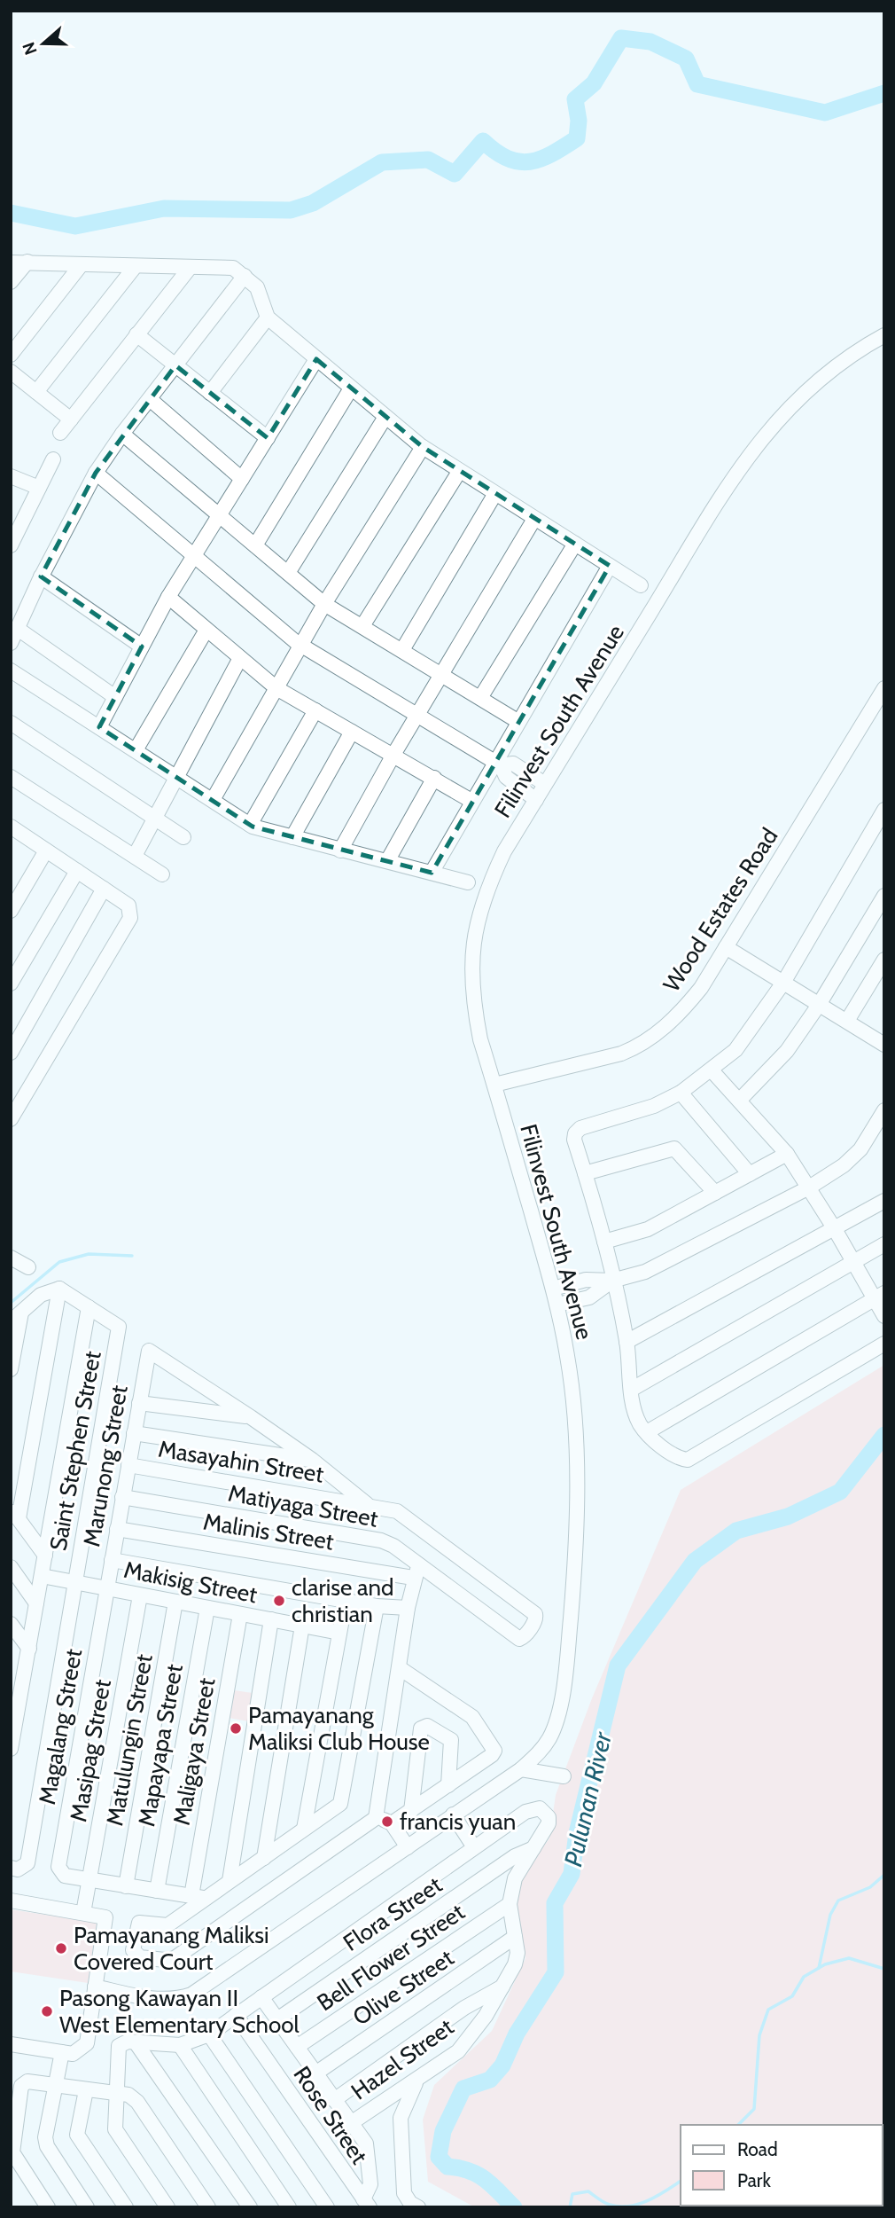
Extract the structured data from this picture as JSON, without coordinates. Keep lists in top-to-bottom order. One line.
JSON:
{"streets":{"street":["Filinvest South Avenue","Wood Estates Road","Saint Stephen Street","Masayahin Street","Marunong Street","Matiyaga Street","Malinis Street","Makisig Street","Magalang Street","Matulungin Street","Mapayapa Street","Masipag Street","Maligaya Street","Flora Street","Bell Flower Street","Olive Street","Hazel Street","Rose Street"]},"crossings":[["Filinvest South Avenue","Wood Estates Road"],["Saint Stephen Street","Makisig Street"],["Masayahin Street","Marunong Street"],["Masayahin Street","Matiyaga Street"],["Marunong Street","Matiyaga Street"],["Marunong Street","Malinis Street"],["Marunong Street","Makisig Street"],["Marunong Street","Magalang Street"],["Matiyaga Street","Malinis Street"],["Makisig Street","Magalang Street"],["Makisig Street","Matulungin Street"],["Makisig Street","Mapayapa Street"],["Makisig Street","Masipag Street"],["Makisig Street","Maligaya Street"],["Magalang Street","Masipag Street"],["Flora Street","Hazel Street"],["Bell Flower Street","Hazel Street"],["Olive Street","Hazel Street"]],"water":["Pulunan River"],"places":["clarise and christian","Pamayanang Maliksi Club House","francis yuan","Pamayanang Maliksi Covered Court","Pasong Kawayan II West Elementary School"],"legend":["Road","Park"],"north":"left"}
